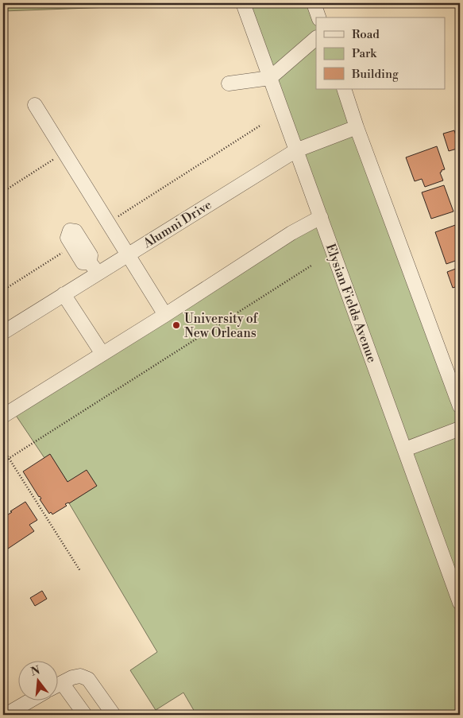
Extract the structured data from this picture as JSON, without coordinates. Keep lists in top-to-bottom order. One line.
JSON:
{"streets":{"street":["Alumni Drive","Elysian Fields Avenue"]},"crossings":[["Alumni Drive","Elysian Fields Avenue"]],"places":["University of New Orleans"],"legend":["Road","Park","Building"],"north":"top"}
